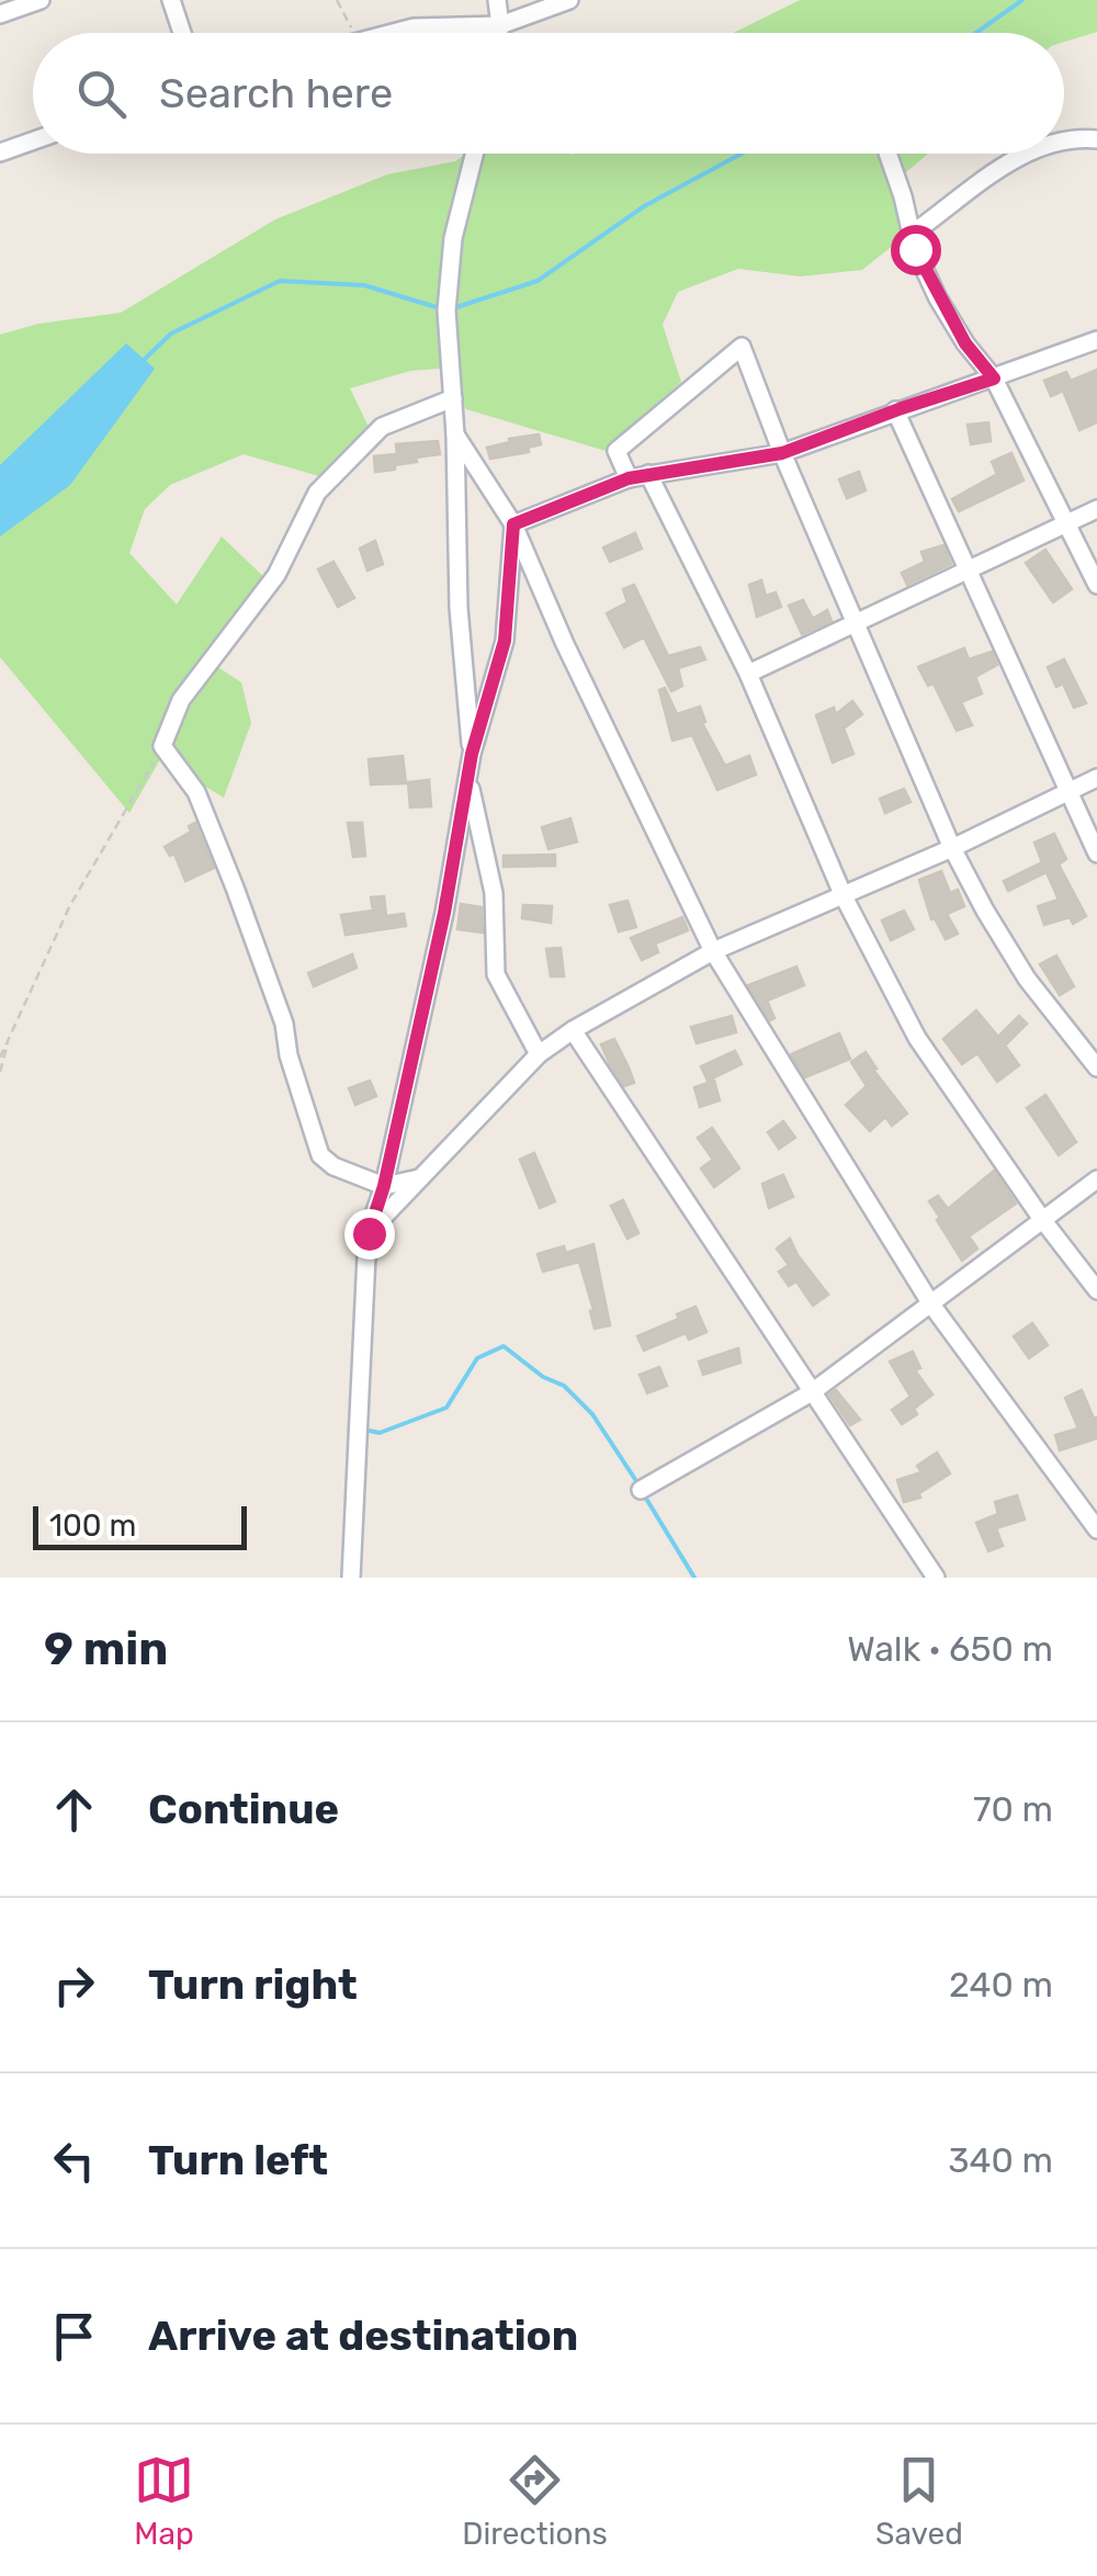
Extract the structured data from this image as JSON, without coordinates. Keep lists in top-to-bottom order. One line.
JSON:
{"scale_bar":"100 m","page":{"search":"Search here","scale":"100 m","heading":["9 min","Walk · 650 m"],"list":[["Continue","70 m"],["Turn right","240 m"],["Turn left","340 m"],"Arrive at destination"],"nav":["Map","Directions","Saved"]}}
